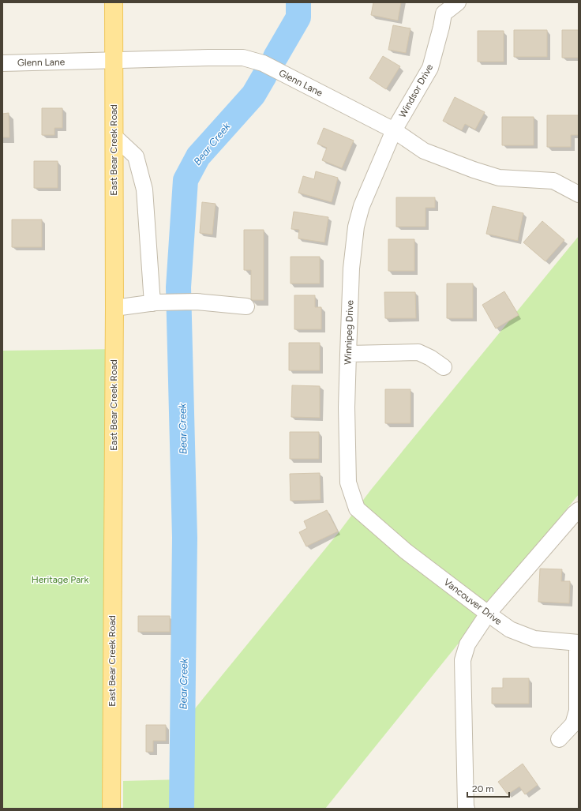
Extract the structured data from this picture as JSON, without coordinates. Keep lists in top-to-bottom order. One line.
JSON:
{"streets":{"main road":["East Bear Creek Road"],"street":["Glenn Lane","Windsor Drive","Winnipeg Drive","Vancouver Drive"]},"crossings":[["Glenn Lane","Windsor Drive"],["Glenn Lane","East Bear Creek Road"],["Glenn Lane","Winnipeg Drive"],["Windsor Drive","Winnipeg Drive"],["Winnipeg Drive","Vancouver Drive"]],"water":["Bear Creek"],"parks":["Heritage Park"],"scale_bar":"20 m"}
